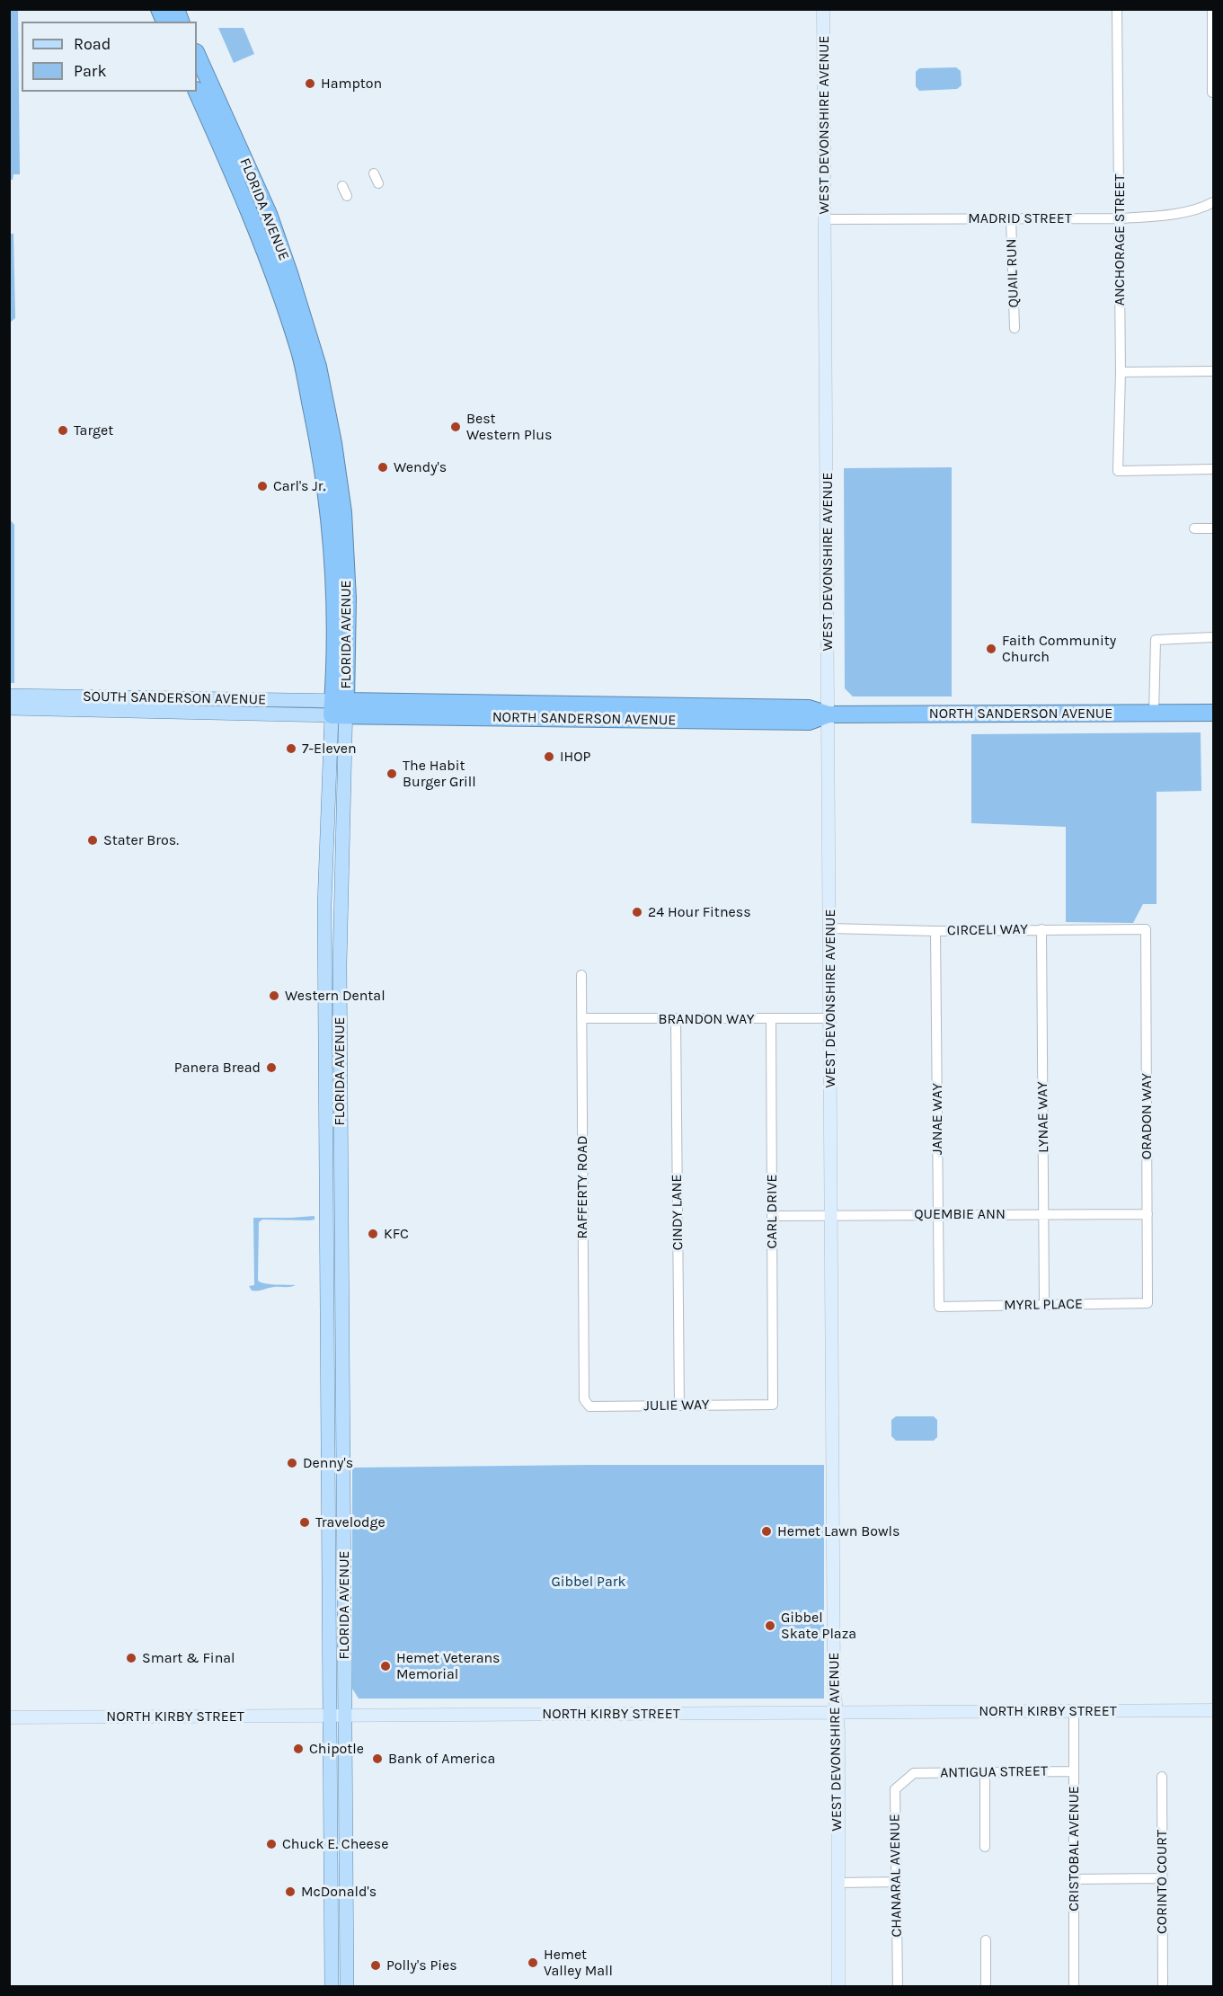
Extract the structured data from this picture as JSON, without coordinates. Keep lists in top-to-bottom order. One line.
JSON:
{"streets":{"highway":["FLORIDA AVENUE","NORTH SANDERSON AVENUE"],"main road":["SOUTH SANDERSON AVENUE"],"street":["WEST DEVONSHIRE AVENUE","MADRID STREET","ANCHORAGE STREET","QUAIL RUN","CIRCELI WAY","BRANDON WAY","ORADON WAY","LYNAE WAY","JANAE WAY","RAFFERTY ROAD","CARL DRIVE","CINDY LANE","QUEMBIE ANN","MYRL PLACE","JULIE WAY","NORTH KIRBY STREET","ANTIGUA STREET","CRISTOBAL AVENUE","CHANARAL AVENUE","CORINTO COURT"]},"crossings":[["WEST DEVONSHIRE AVENUE","MADRID STREET"],["WEST DEVONSHIRE AVENUE","NORTH SANDERSON AVENUE"],["WEST DEVONSHIRE AVENUE","CIRCELI WAY"],["WEST DEVONSHIRE AVENUE","BRANDON WAY"],["WEST DEVONSHIRE AVENUE","QUEMBIE ANN"],["WEST DEVONSHIRE AVENUE","NORTH KIRBY STREET"],["FLORIDA AVENUE","SOUTH SANDERSON AVENUE"],["FLORIDA AVENUE","NORTH SANDERSON AVENUE"],["FLORIDA AVENUE","NORTH KIRBY STREET"],["MADRID STREET","ANCHORAGE STREET"],["MADRID STREET","QUAIL RUN"],["SOUTH SANDERSON AVENUE","NORTH SANDERSON AVENUE"],["CIRCELI WAY","ORADON WAY"],["CIRCELI WAY","LYNAE WAY"],["CIRCELI WAY","JANAE WAY"],["BRANDON WAY","RAFFERTY ROAD"],["BRANDON WAY","CARL DRIVE"],["BRANDON WAY","CINDY LANE"],["ORADON WAY","QUEMBIE ANN"],["ORADON WAY","MYRL PLACE"],["LYNAE WAY","QUEMBIE ANN"],["LYNAE WAY","MYRL PLACE"],["JANAE WAY","QUEMBIE ANN"],["JANAE WAY","MYRL PLACE"],["RAFFERTY ROAD","JULIE WAY"],["CARL DRIVE","QUEMBIE ANN"],["CARL DRIVE","JULIE WAY"],["CINDY LANE","JULIE WAY"],["NORTH KIRBY STREET","CRISTOBAL AVENUE"],["ANTIGUA STREET","CRISTOBAL AVENUE"],["ANTIGUA STREET","CHANARAL AVENUE"]],"parks":["Gibbel Park"],"places":["Hampton","Best Western Plus","Target","Wendy's","Carl's Jr.","Faith Community Church","7-Eleven","IHOP","The Habit Burger Grill","Stater Bros.","24 Hour Fitness","Western Dental","Panera Bread","KFC","Denny's","Travelodge","Hemet Lawn Bowls","Gibbel Skate Plaza","Smart & Final","Hemet Veterans Memorial","Chipotle","Bank of America","Chuck E. Cheese","McDonald's","Hemet Valley Mall","Polly's Pies"],"legend":["Road","Park"]}
